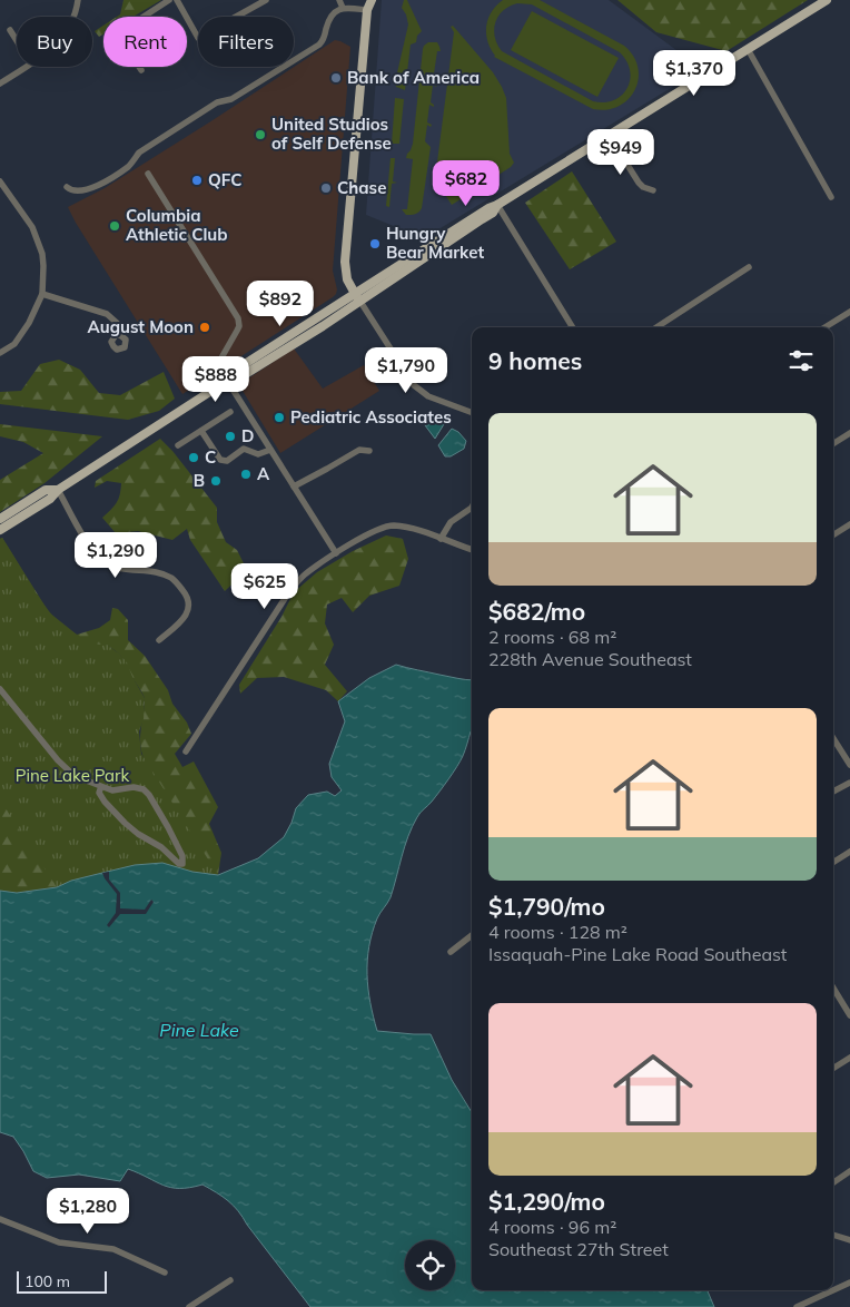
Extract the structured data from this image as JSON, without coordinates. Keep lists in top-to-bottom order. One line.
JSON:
{"water":["Pine Lake"],"parks":["Pine Lake Park"],"places":["Bank of America","United Studios of Self Defense","QFC","Chase","Columbia Athletic Club","Hungry Bear Market","August Moon","Pediatric Associates","D","C","A","B"],"scale_bar":"100 m","page":{"chip":["Buy","Rent","Filters"],"price":["$1,370","$949","$682","$892","$1,790","$888","$1,290","$625","$1,280"],"heading":"9 homes","list":[{"name":"$682/mo","note":"2 rooms · 68 m² · 228th Avenue Southeast"},{"name":"$1,790/mo","note":"4 rooms · 128 m² · Issaquah-Pine Lake Road Southeast"},{"name":"$1,290/mo","note":"4 rooms · 96 m² · Southeast 27th Street"}],"scale":"100 m"}}
